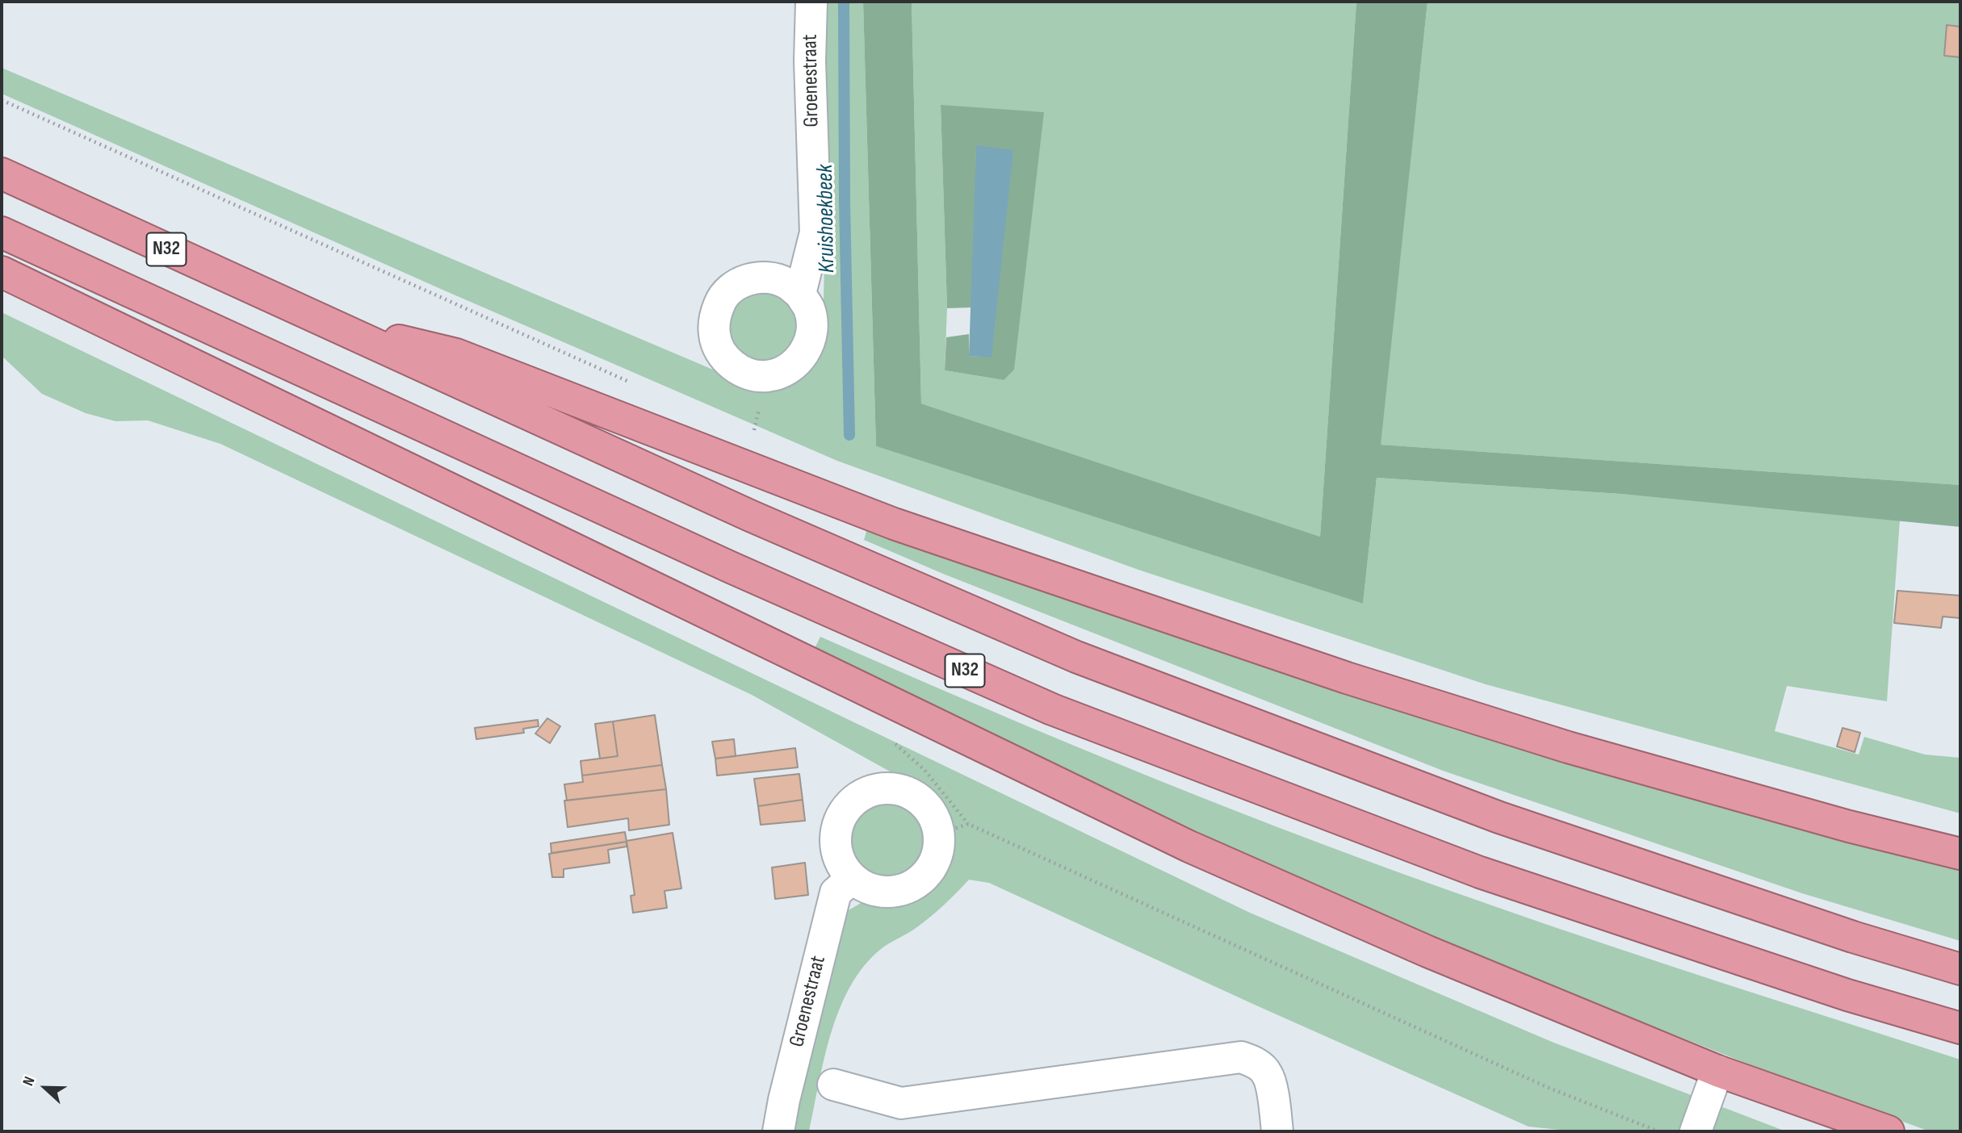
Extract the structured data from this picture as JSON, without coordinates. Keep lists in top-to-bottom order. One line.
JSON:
{"streets":{"highway":["N32"],"street":["Groenestraat"]},"water":["Kruishoekbeek"],"north":"left"}
